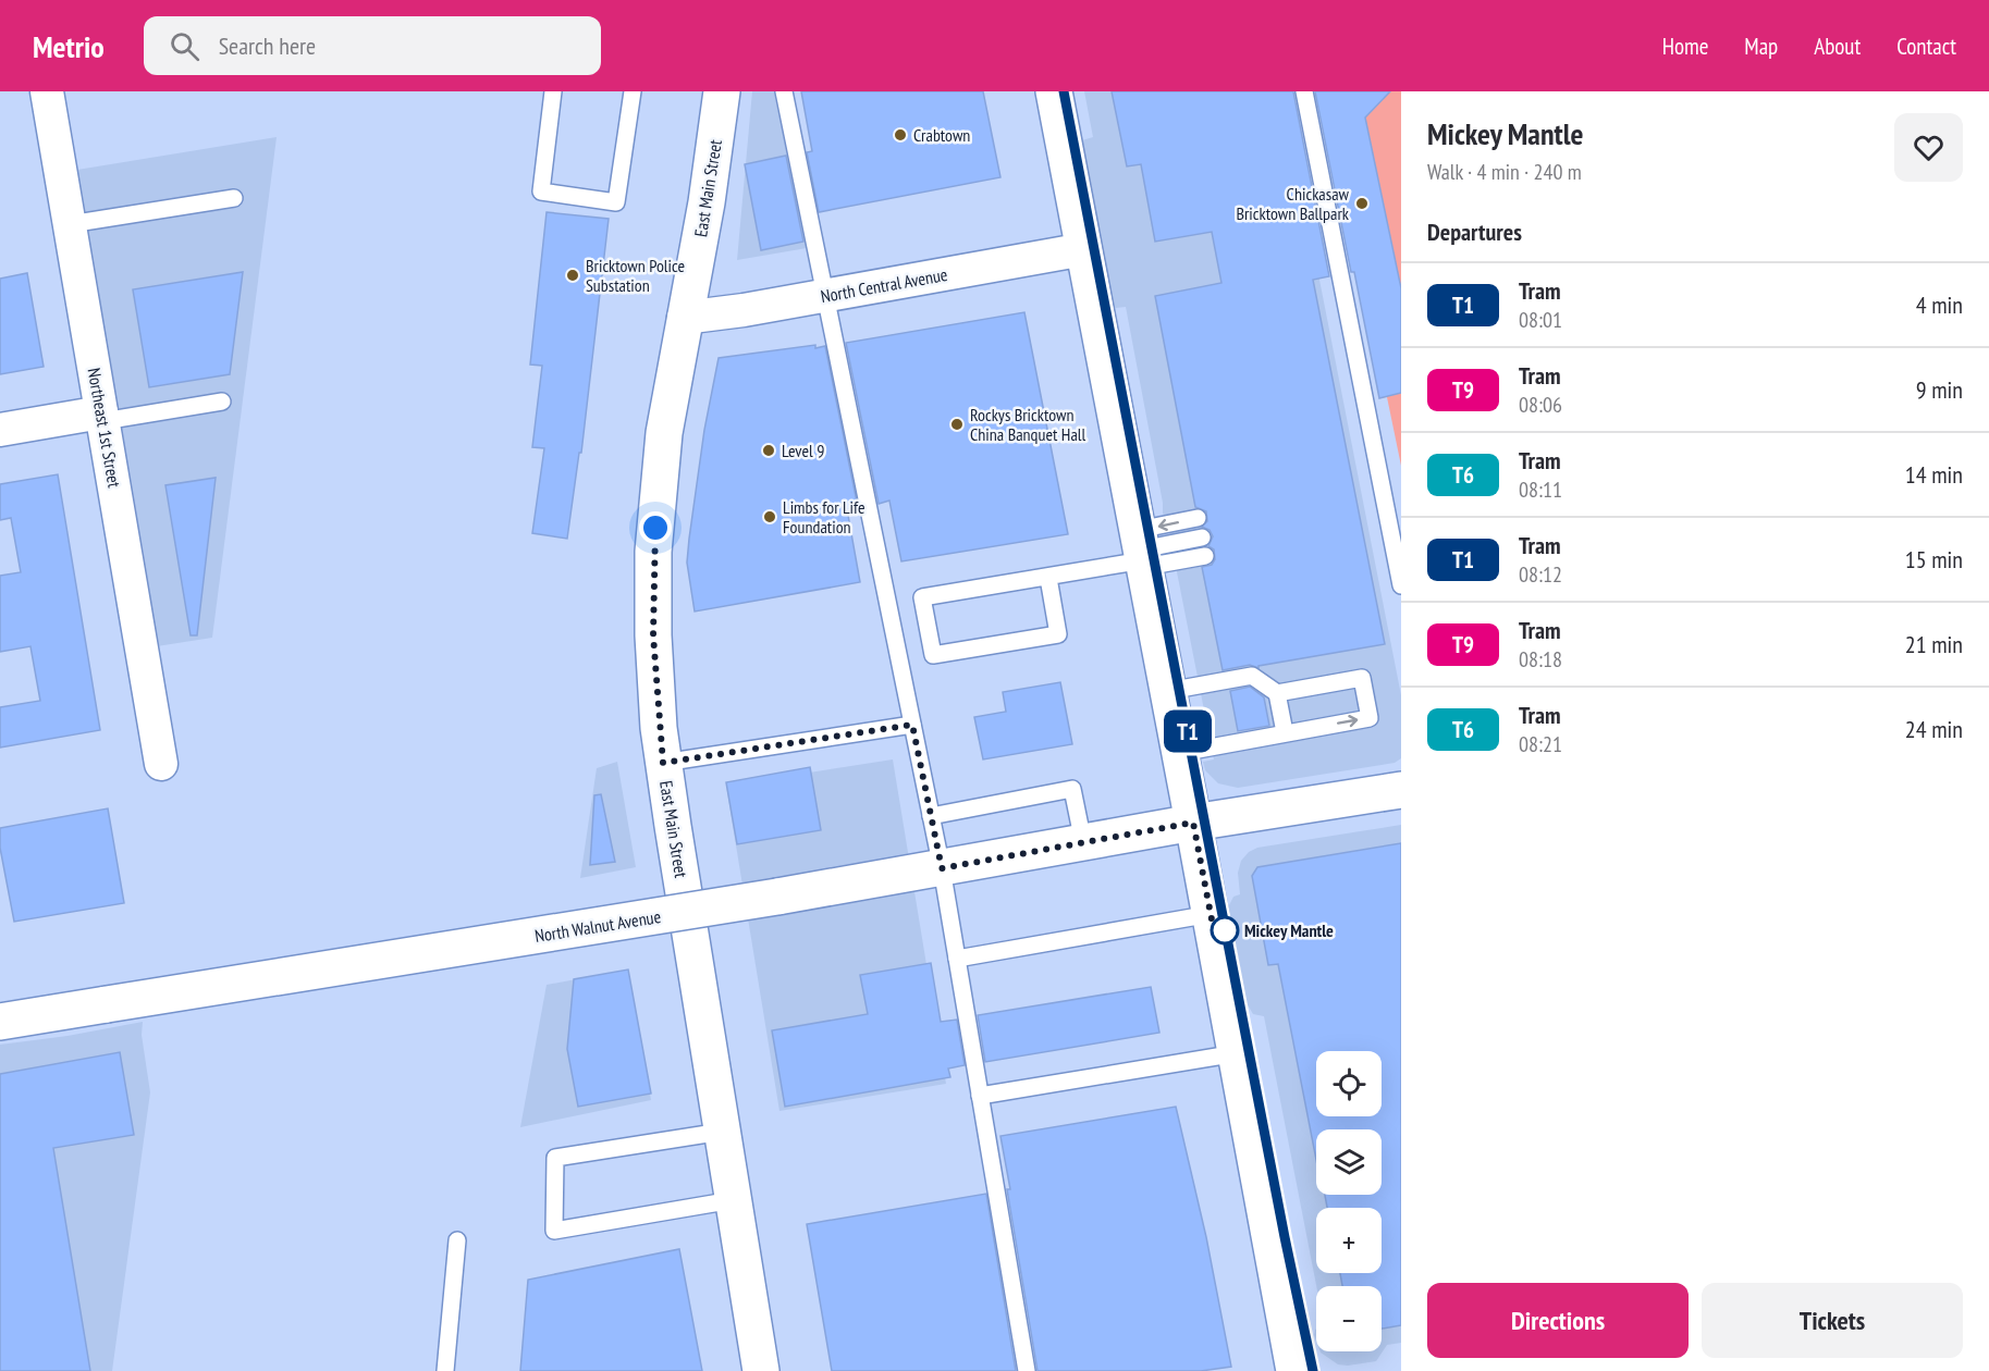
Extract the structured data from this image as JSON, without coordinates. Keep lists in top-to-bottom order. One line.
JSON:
{"streets":{"street":["East Main Street","North Central Avenue","Northeast 1st Street","North Walnut Avenue"]},"crossings":[["East Main Street","North Central Avenue"]],"places":["Crabtown","Chickasaw Bricktown Ballpark","Bricktown Police Substation","Rockys Bricktown China Banquet Hall","Level 9","Limbs for Life Foundation","Mickey Mantle"],"lines":["tram line T1"],"page":{"header":"Metrio","search":"Search here","nav":["Home","Map","About","Contact"],"on_map":"T1","heading":[["Mickey Mantle","Walk · 4 min · 240 m"],"Departures"],"list":[{"mark":"T1","name":"Tram","note":"08:01","value":"4 min"},{"mark":"T9","name":"Tram","note":"08:06","value":"9 min"},{"mark":"T6","name":"Tram","note":"08:11","value":"14 min"},{"mark":"T1","name":"Tram","note":"08:12","value":"15 min"},{"mark":"T9","name":"Tram","note":"08:18","value":"21 min"},{"mark":"T6","name":"Tram","note":"08:21","value":"24 min"}],"map_buttons":["+","−"],"buttons":["Directions","Tickets"]}}
